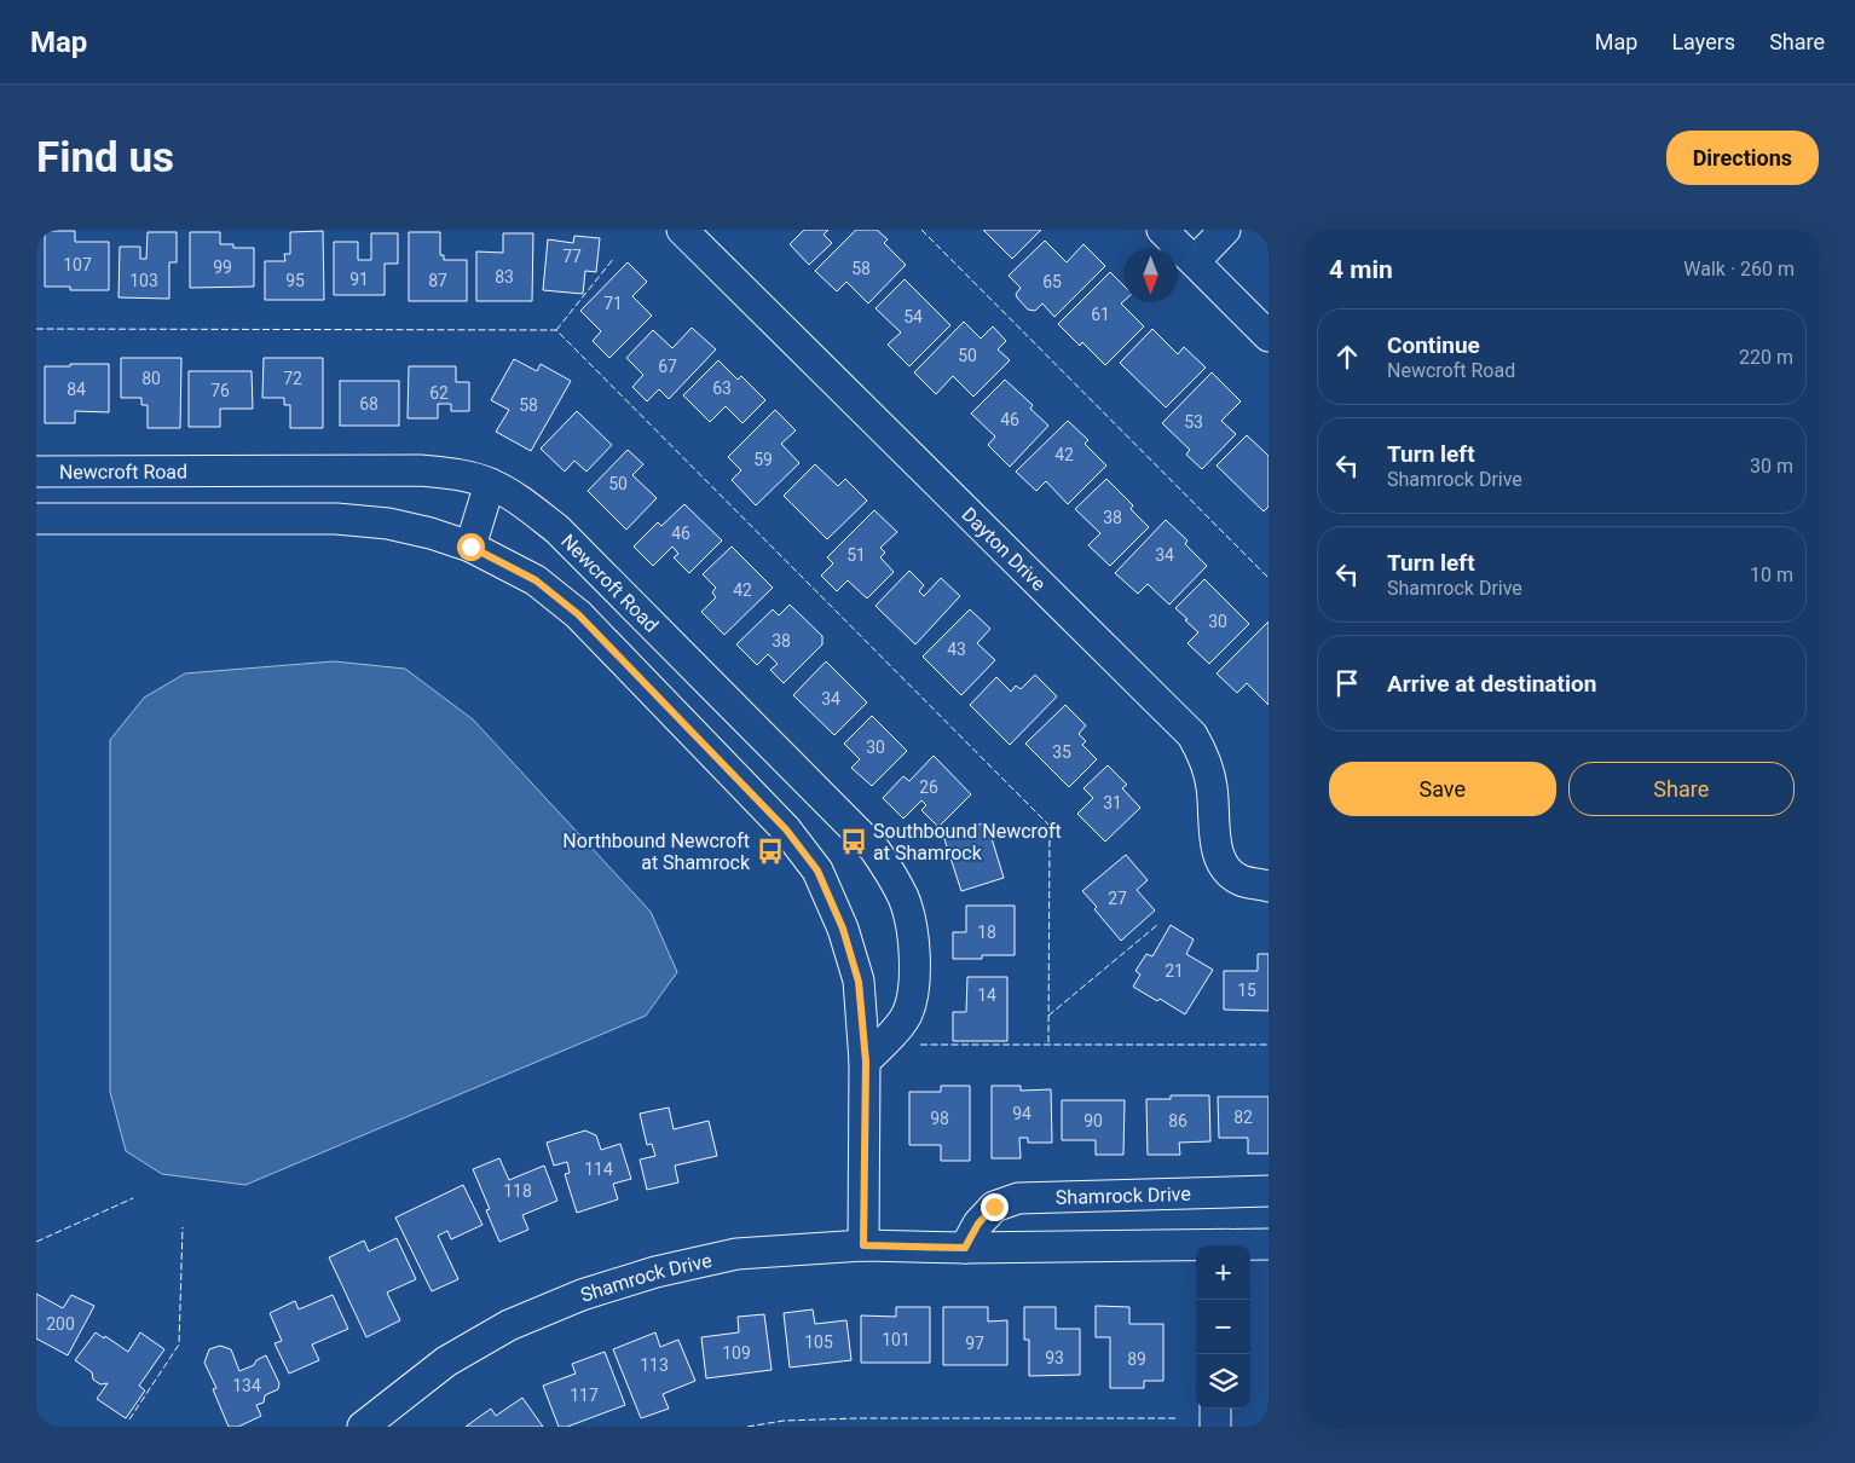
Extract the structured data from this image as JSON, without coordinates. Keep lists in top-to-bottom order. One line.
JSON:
{"streets":{"street":["Newcroft Road","Dayton Drive","Shamrock Drive"]},"places":{"bus stop":["Southbound Newcroft at Shamrock","Northbound Newcroft at Shamrock"]},"house_numbers":["77","107","99","58","83","91","103","95","87","65","71","61","54","50","67","80","72","63","84","76","62","68","58","46","53","42","59","50","38","46","51","34","42","30","38","43","34","30","35","26","31","27","18","21","15","14","94","82","98","90","86","114","118","200","101","105","97","109","93","89","113","134","117"],"north":"bottom","page":{"header":"Map","nav":["Map","Layers","Share"],"buttons":["Directions",["Save","Share"]],"title":"Find us","heading":["4 min","Walk · 260 m"],"list":[["Continue","Newcroft Road","220 m"],["Turn left","Shamrock Drive","30 m"],["Turn left","Shamrock Drive","10 m"],"Arrive at destination"],"map_buttons":["+","−"]}}
